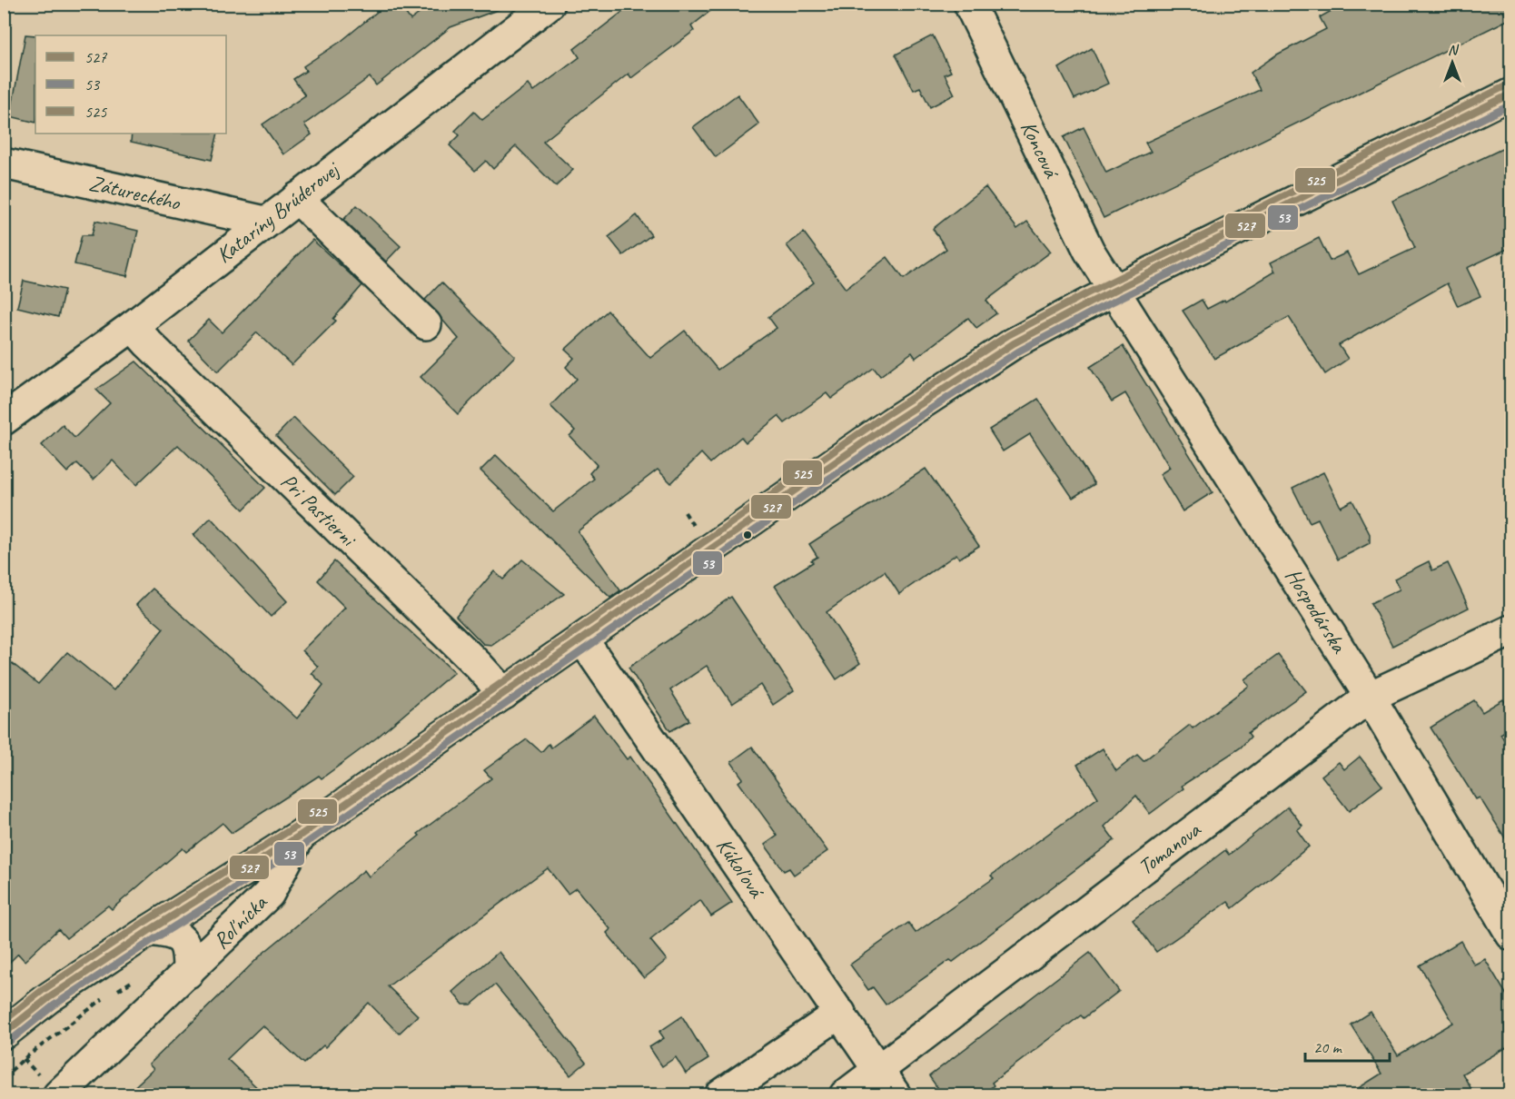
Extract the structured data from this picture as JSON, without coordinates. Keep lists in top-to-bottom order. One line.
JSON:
{"streets":{"street":["Koncová","Zátureckého","Kataríny Brúderovej","Pri Pastierni","Hospodárska","Tomanova","Kúkoľová","Roľnícka"]},"crossings":[["Koncová","Hospodárska"],["Koncová","Roľnícka"],["Zátureckého","Kataríny Brúderovej"],["Kataríny Brúderovej","Pri Pastierni"],["Pri Pastierni","Roľnícka"],["Hospodárska","Tomanova"],["Hospodárska","Roľnícka"],["Tomanova","Kúkoľová"],["Kúkoľová","Roľnícka"]],"lines":["transit line 525","transit line 527","transit line 53"],"legend":["527","53","525"],"scale_bar":"20 m","north":"top"}
